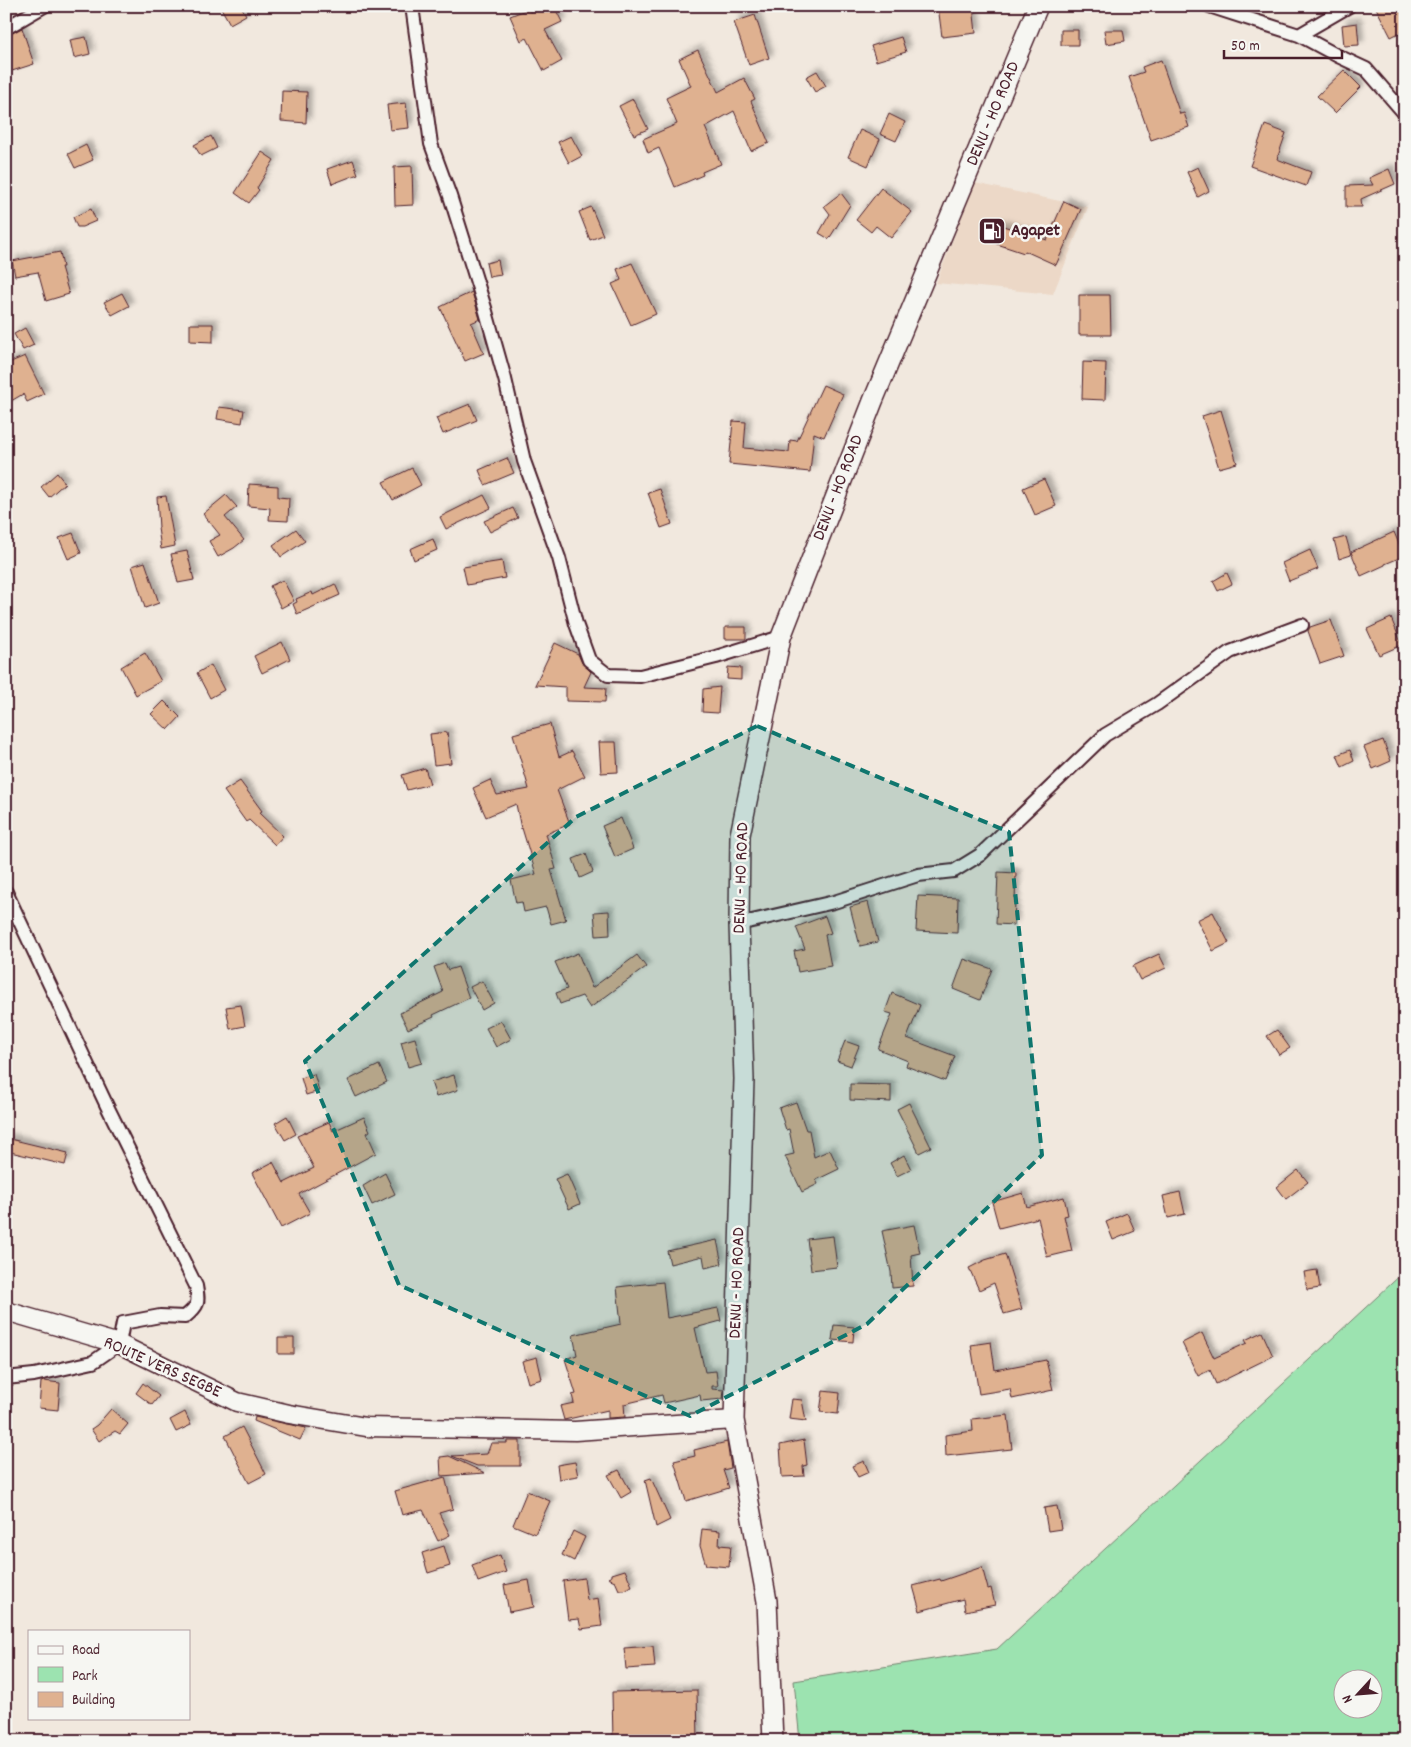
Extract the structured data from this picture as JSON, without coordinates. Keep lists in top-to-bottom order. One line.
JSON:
{"streets":{"main road":["DENU - HO ROAD","ROUTE VERS SEGBE"]},"crossings":[["DENU - HO ROAD","ROUTE VERS SEGBE"]],"places":{"fuel station":["Agapet"]},"legend":["Road","Park","Building"],"scale_bar":"50 m","north":"bottom left"}
